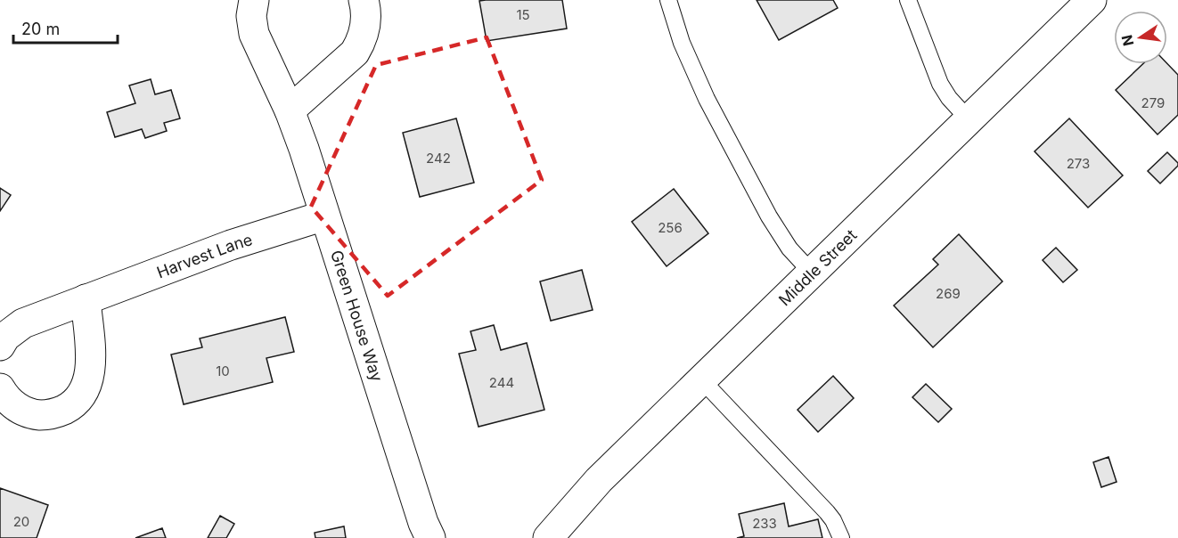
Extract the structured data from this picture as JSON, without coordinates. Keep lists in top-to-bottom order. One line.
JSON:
{"streets":{"street":["Harvest Lane","Middle Street","Green House Way"]},"crossings":[["Harvest Lane","Green House Way"]],"house_numbers":["15","279","242","273","256","269","10","244","20","233"],"scale_bar":"20 m","north":"left"}
